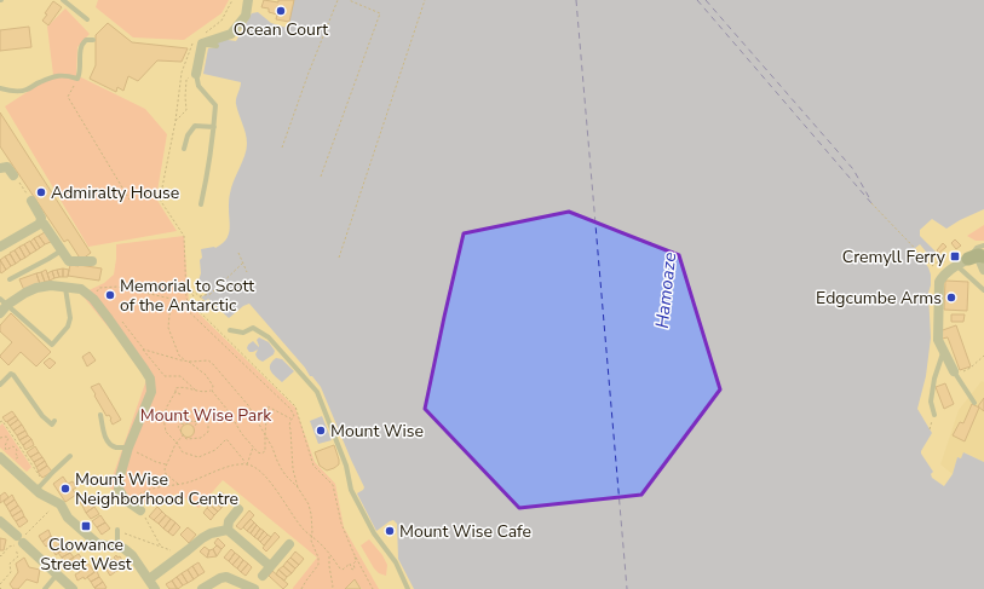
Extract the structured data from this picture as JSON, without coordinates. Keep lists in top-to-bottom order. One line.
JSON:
{"water":["Hamoaze"],"parks":["Mount Wise Park"],"places":{"other":["Ocean Court","Admiralty House","Memorial to Scott of the Antarctic","Edgcumbe Arms","Mount Wise","Mount Wise Neighborhood Centre","Mount Wise Cafe"],"transit":["Cremyll Ferry","Clowance Street West"]}}
